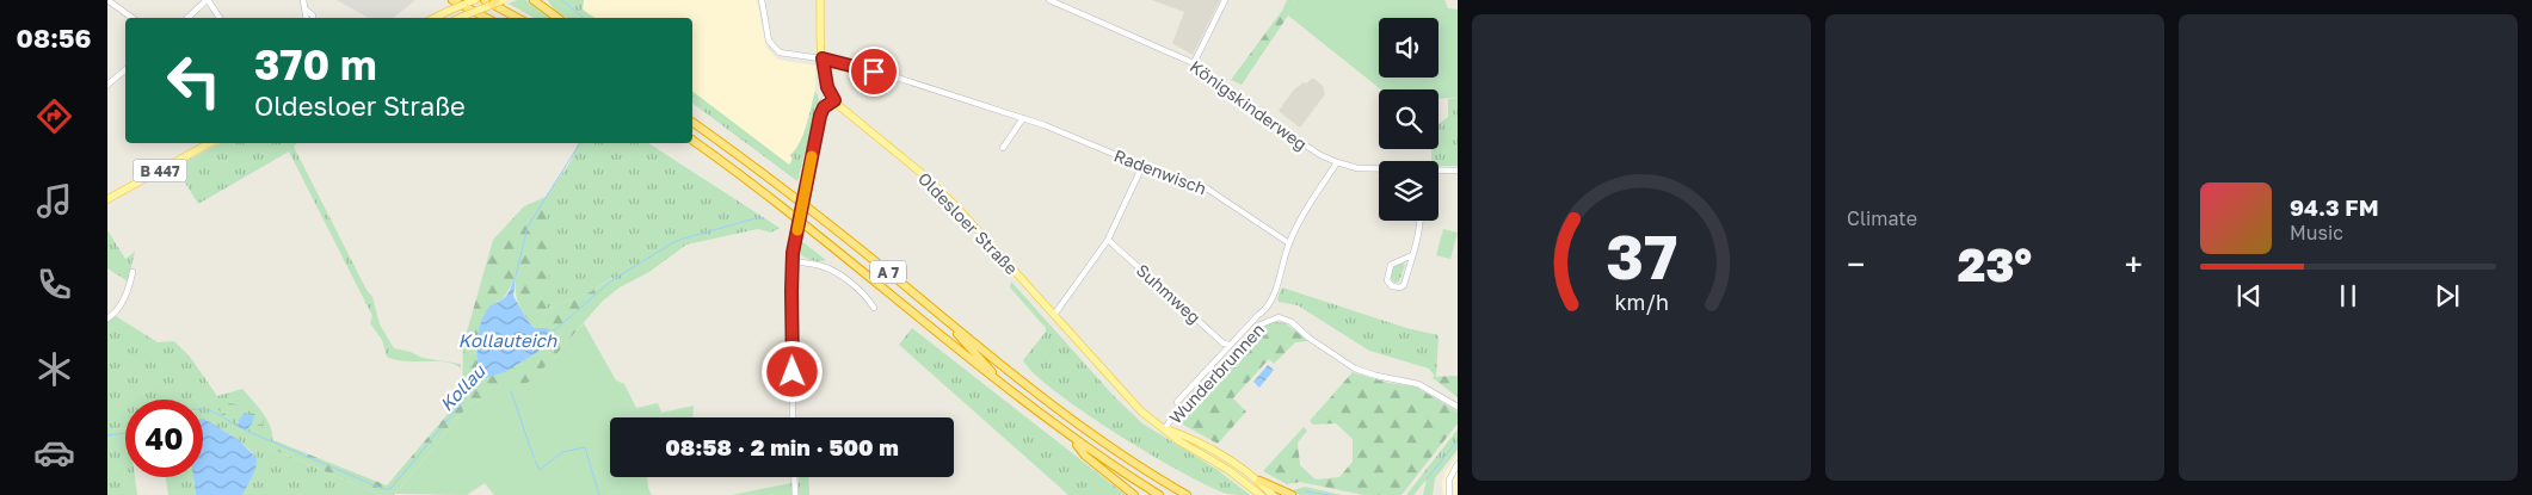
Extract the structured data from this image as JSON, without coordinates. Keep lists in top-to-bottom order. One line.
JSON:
{"streets":{"highway":["A 7"],"main road":["B 447","Oldesloer Straße"],"street":["Königskinderweg","Radenwisch","Suhmweg","Wunderbrunnen"]},"crossings":[["Oldesloer Straße","Wunderbrunnen"]],"water":["Kollauteich","Kollau"],"page":{"tabs":"08:56","tile":"Climate","turn":["370 m","Oldesloer Straße"],"song":["94.3 FM","Music"],"heat":["−","23°","+"],"limit":"40","trip":"08:58 · 2 min · 500 m","gauge":["37","km/h"]}}
